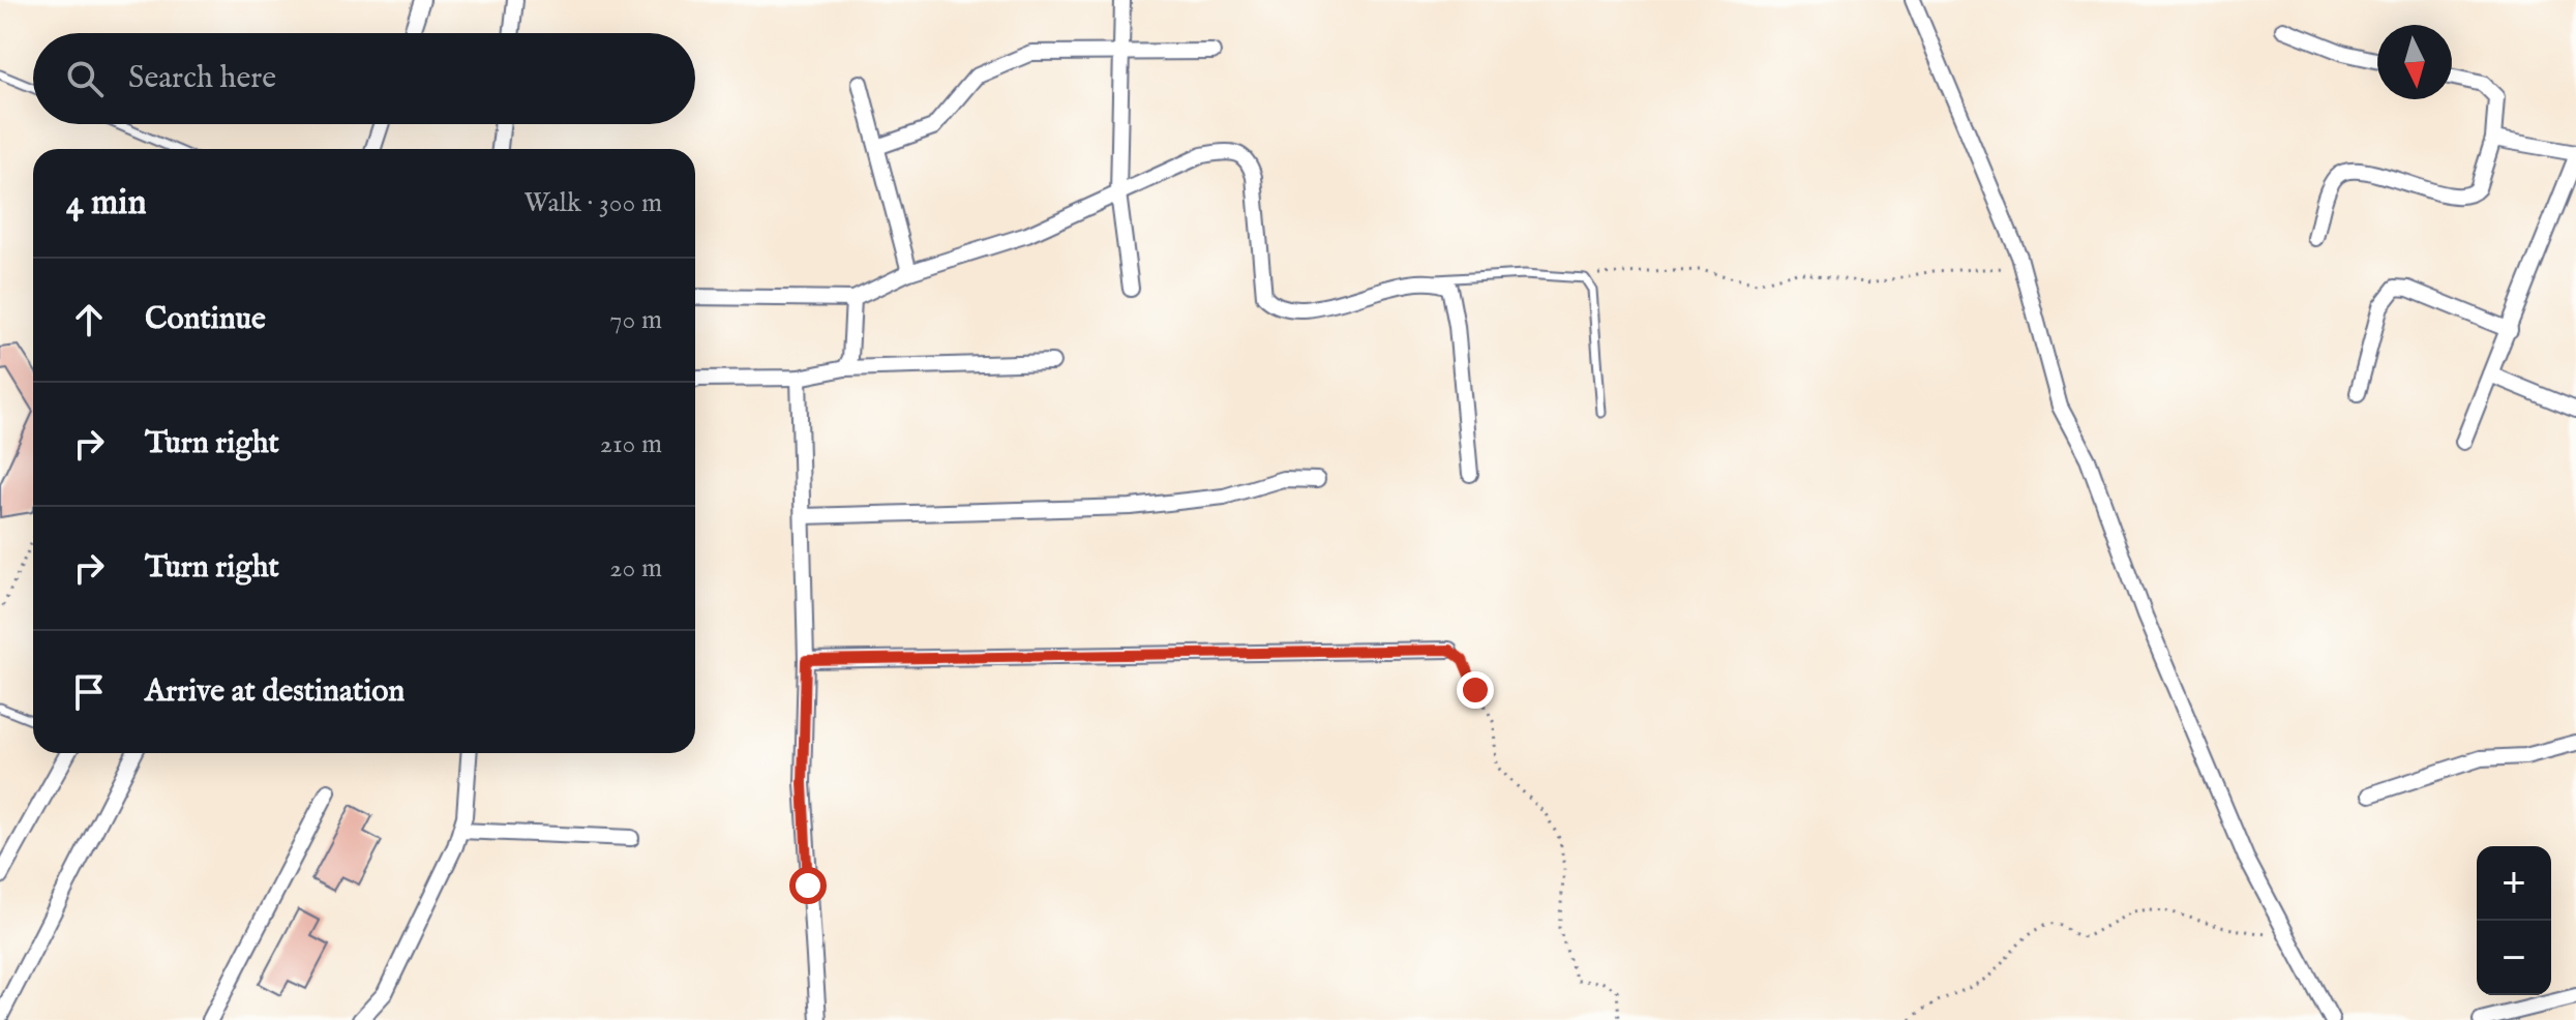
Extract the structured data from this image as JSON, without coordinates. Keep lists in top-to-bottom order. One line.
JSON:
{"north":"bottom","page":{"search":"Search here","heading":["4 min","Walk · 300 m"],"list":[["Continue","70 m"],["Turn right","210 m"],["Turn right","20 m"],"Arrive at destination"],"map_buttons":["+","−"]}}
